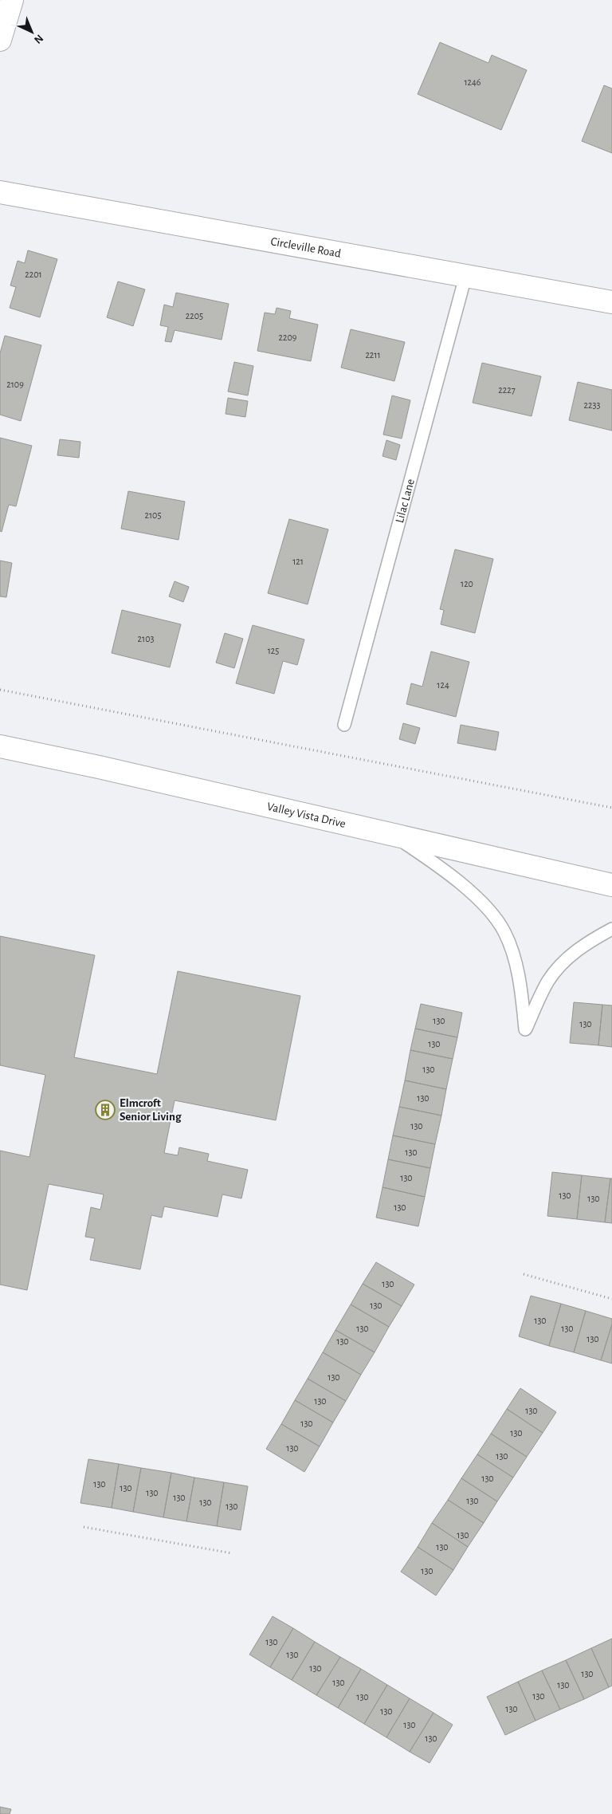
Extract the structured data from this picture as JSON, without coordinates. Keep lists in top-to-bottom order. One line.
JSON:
{"streets":{"street":["Circleville Road","Valley Vista Drive"],"lane":["Lilac Lane"]},"crossings":[["Circleville Road","Lilac Lane"]],"places":{"building":["Elmcroft Senior Living"]},"house_numbers":["1246","2201","2205","2209","2211","2109","2227","2233","2105","121","120","2103","125","124","130","130","130","130","130","130","130","130","130","130","130","130","130","130","130","130","130","130","130","130","130","130","130","130","130","130","130","130","130","130","130","130","130","130","130","130","130","130","130","130","130","130","130","130","130","130","130","130"],"north":"bottom right"}
